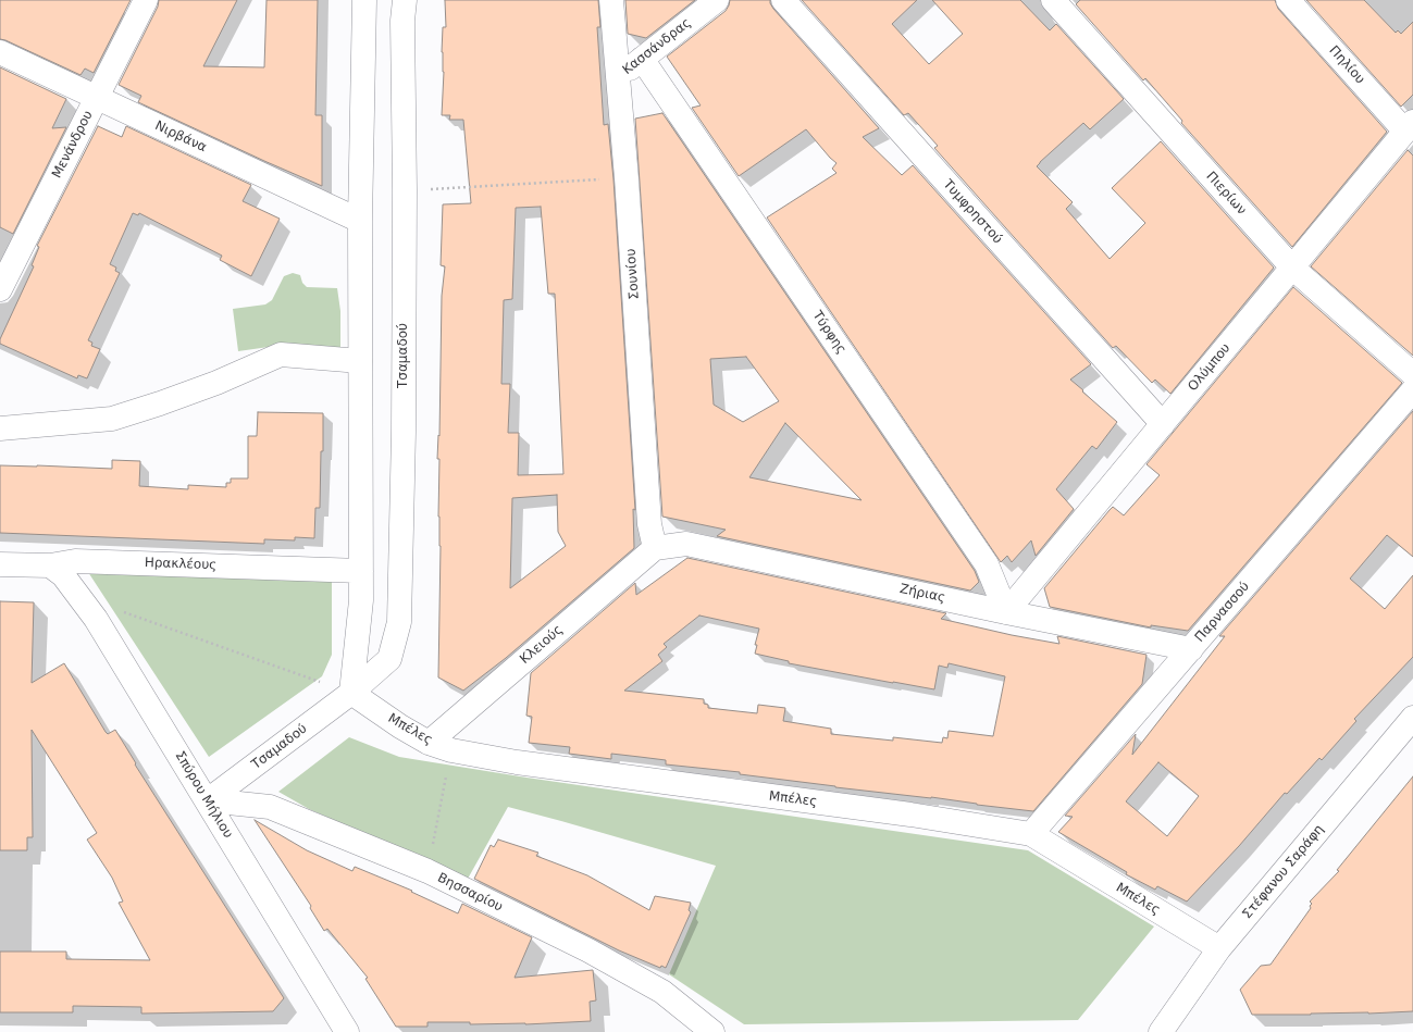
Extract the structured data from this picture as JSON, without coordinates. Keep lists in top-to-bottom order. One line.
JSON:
{"streets":{"street":["Κασσάνδρας","Πηλίου","Νιρβάνα","Μενάνδρου","Πιερίων","Τυμφρηστού","Σουνίου","Τύρφης","Τσαμαδού","Ολύμπου","Ηρακλέους","Ζήριας","Παρνασσού","Κλειούς","Μπέλες","Σπύρου Μήλιου","Στέφανου Σαράφη","Βησσαρίου"]},"crossings":[["Κασσάνδρας","Σουνίου"],["Κασσάνδρας","Τύρφης"],["Πηλίου","Ολύμπου"],["Νιρβάνα","Μενάνδρου"],["Πιερίων","Ολύμπου"],["Τυμφρηστού","Ολύμπου"],["Σουνίου","Ζήριας"],["Σουνίου","Κλειούς"],["Τύρφης","Ολύμπου"],["Τύρφης","Ζήριας"],["Τσαμαδού","Μπέλες"],["Τσαμαδού","Σπύρου Μήλιου"],["Τσαμαδού","Βησσαρίου"],["Ολύμπου","Ζήριας"],["Ηρακλέους","Σπύρου Μήλιου"],["Ζήριας","Παρνασσού"],["Ζήριας","Κλειούς"],["Παρνασσού","Μπέλες"],["Κλειούς","Μπέλες"],["Μπέλες","Στέφανου Σαράφη"],["Σπύρου Μήλιου","Βησσαρίου"]]}
